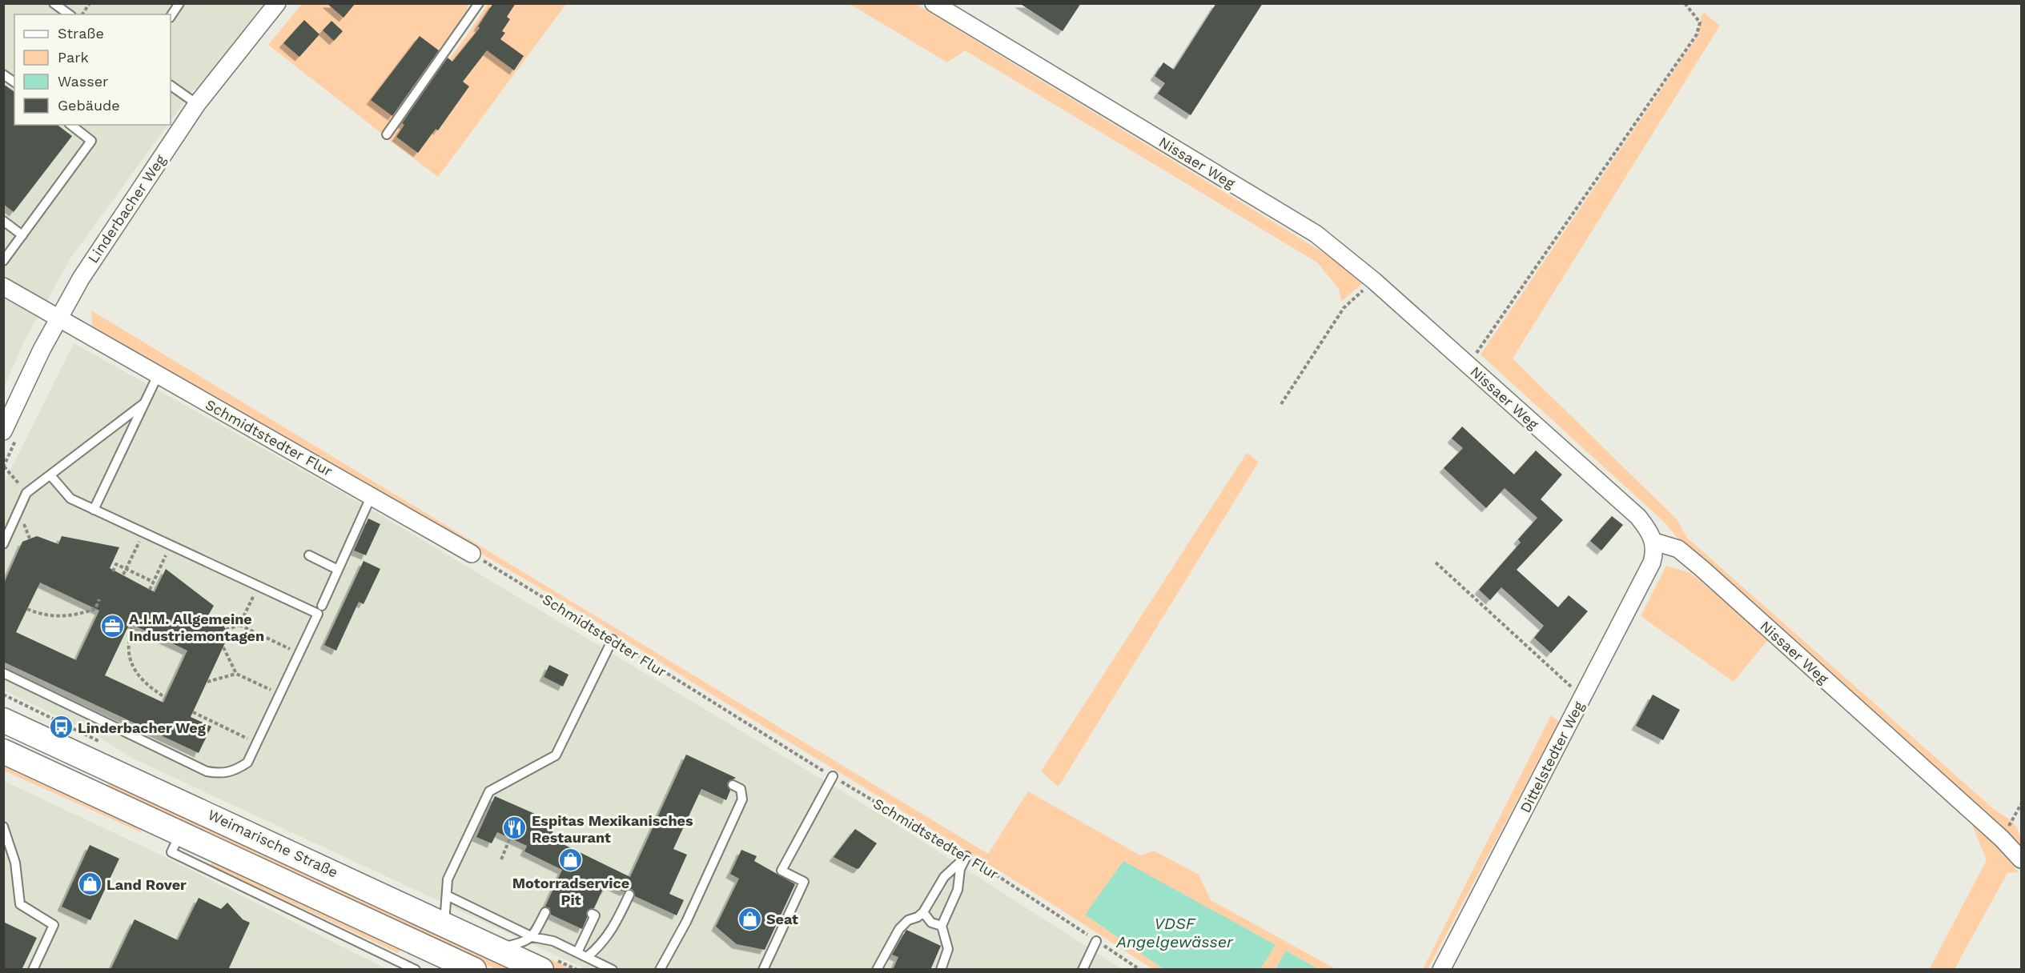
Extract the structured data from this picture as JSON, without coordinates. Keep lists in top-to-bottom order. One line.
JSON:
{"streets":{"main road":["Weimarische Straße"],"street":["Nissaer Weg","Linderbacher Weg","Schmidtstedter Flur","Dittelstedter Weg"]},"crossings":[["Nissaer Weg","Dittelstedter Weg"],["Linderbacher Weg","Schmidtstedter Flur"]],"water":["VDSF Angelgewässer"],"places":{"office":["A.I.M. Allgemeine Industriemontagen"],"bus stop":["Linderbacher Weg"],"restaurant":["Espitas Mexikanisches Restaurant"],"shop":["Motorradservice Pit","Land Rover","Seat"]},"legend":["Straße","Park","Wasser","Gebäude"]}
